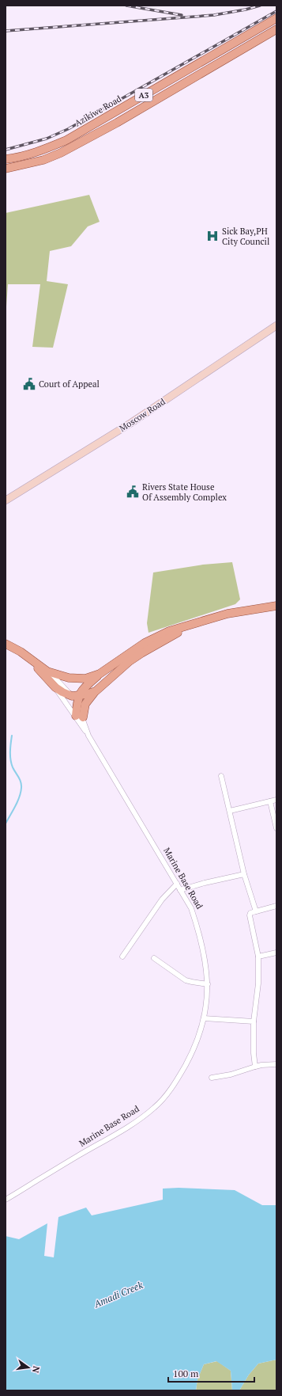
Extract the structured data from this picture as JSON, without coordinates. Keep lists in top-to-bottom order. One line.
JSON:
{"streets":{"main road":["A3","Azikiwe Road"],"street":["Moscow Road","Marine Base Road"]},"water":["Amadi Creek"],"places":{"hospital":["Sick Bay,PH City Council"],"public building":["Court of Appeal","Rivers State House Of Assembly Complex"]},"scale_bar":"100 m","north":"right"}
